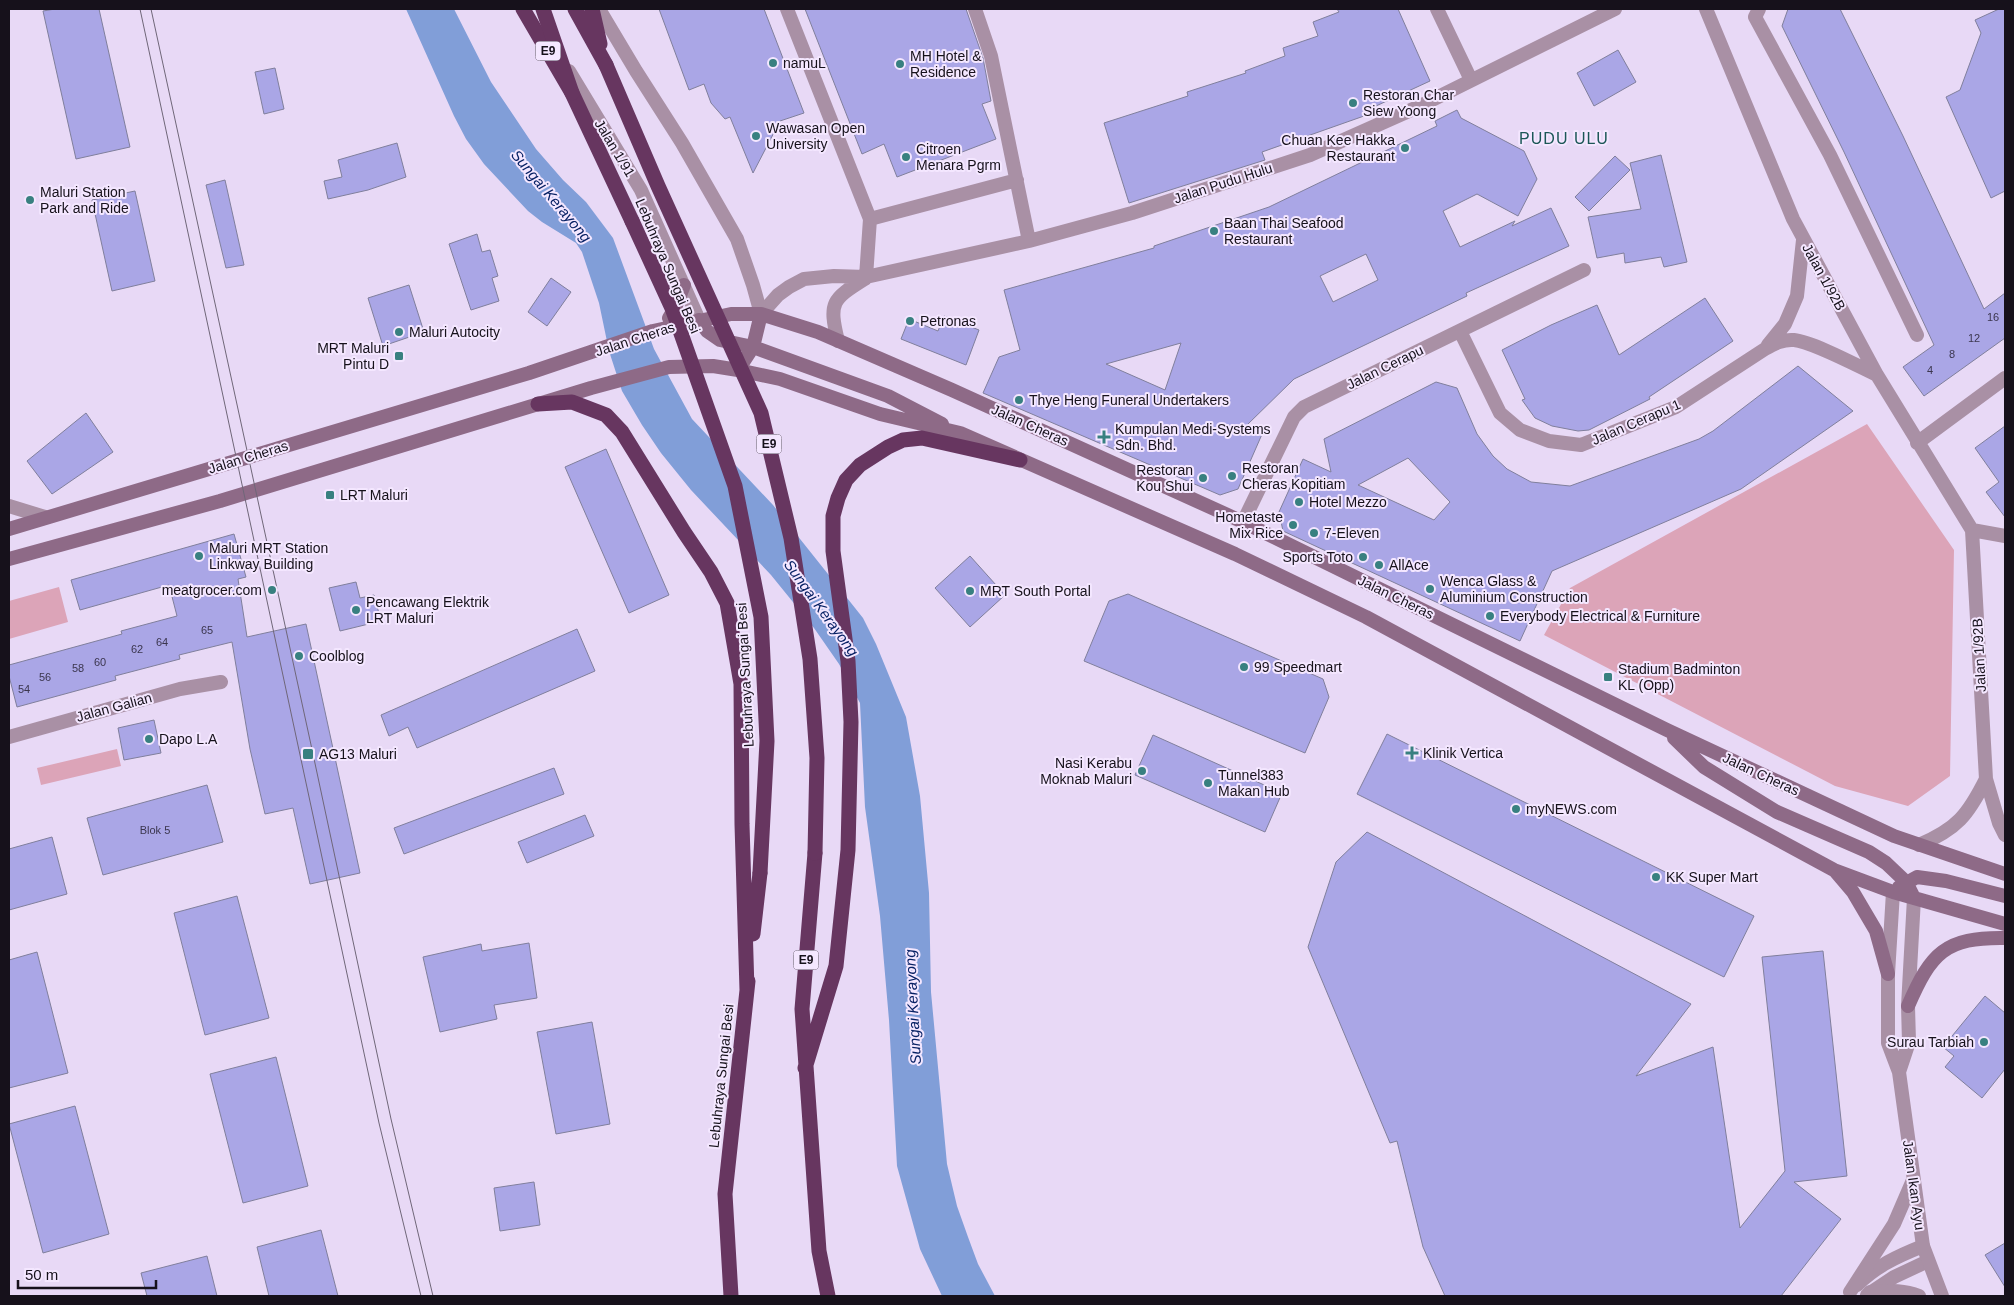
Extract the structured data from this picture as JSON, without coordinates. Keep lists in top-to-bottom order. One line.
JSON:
{"streets":{"highway":["E9","Lebuhraya Sungai Besi"],"main road":["Jalan Cheras"],"street":["Jalan 1/91","Jalan Pudu Hulu","Jalan 1/92B","Jalan Cerapu","Jalan Cerapu 1","Jalan Galian","Jalan Ikan Ayu"]},"crossings":[["E9","Lebuhraya Sungai Besi"],["Jalan 1/91","Jalan Cheras"],["Jalan Pudu Hulu","Jalan Cheras"],["Jalan 1/92B","Jalan Cerapu 1"],["Jalan Cheras","Jalan Cerapu"],["Jalan Cerapu","Jalan Cerapu 1"]],"districts":["PUDU ULU"],"water":["Sungai Kerayong"],"places":{"other":["namuL","MH Hotel & Residence","Restoran Char Siew Yoong","Wawasan Open University","Chuan Kee Hakka Restaurant","Citroen Menara Pgrm","Maluri Station Park and Ride","Baan Thai Seafood Restaurant","Petronas","Maluri Autocity","Thye Heng Funeral Undertakers","Restoran Cheras Kopitiam","Restoran Kou Shui","Hotel Mezzo","Hometaste Mix Rice","7-Eleven","Maluri MRT Station Linkway Building","Sports Toto","AllAce","Wenca Glass & Aluminium Construction","meatgrocer.com","MRT South Portal","Pencawang Elektrik LRT Maluri","Everybody Electrical & Furniture","Coolblog","99 Speedmart","Dapo L.A","Nasi Kerabu Moknab Maluri","Tunnel383 Makan Hub","myNEWS.com","KK Super Mart","Surau Tarbiah"],"transit":["MRT Maluri Pintu D","LRT Maluri","Stadium Badminton KL (Opp)","AG13 Maluri"],"health":["Kumpulan Medi-Systems Sdn. Bhd.","Klinik Vertica"]},"house_numbers":["16","12","8","4","65","64","62","60","58","56","54","Blok 5"],"scale_bar":"50 m"}
